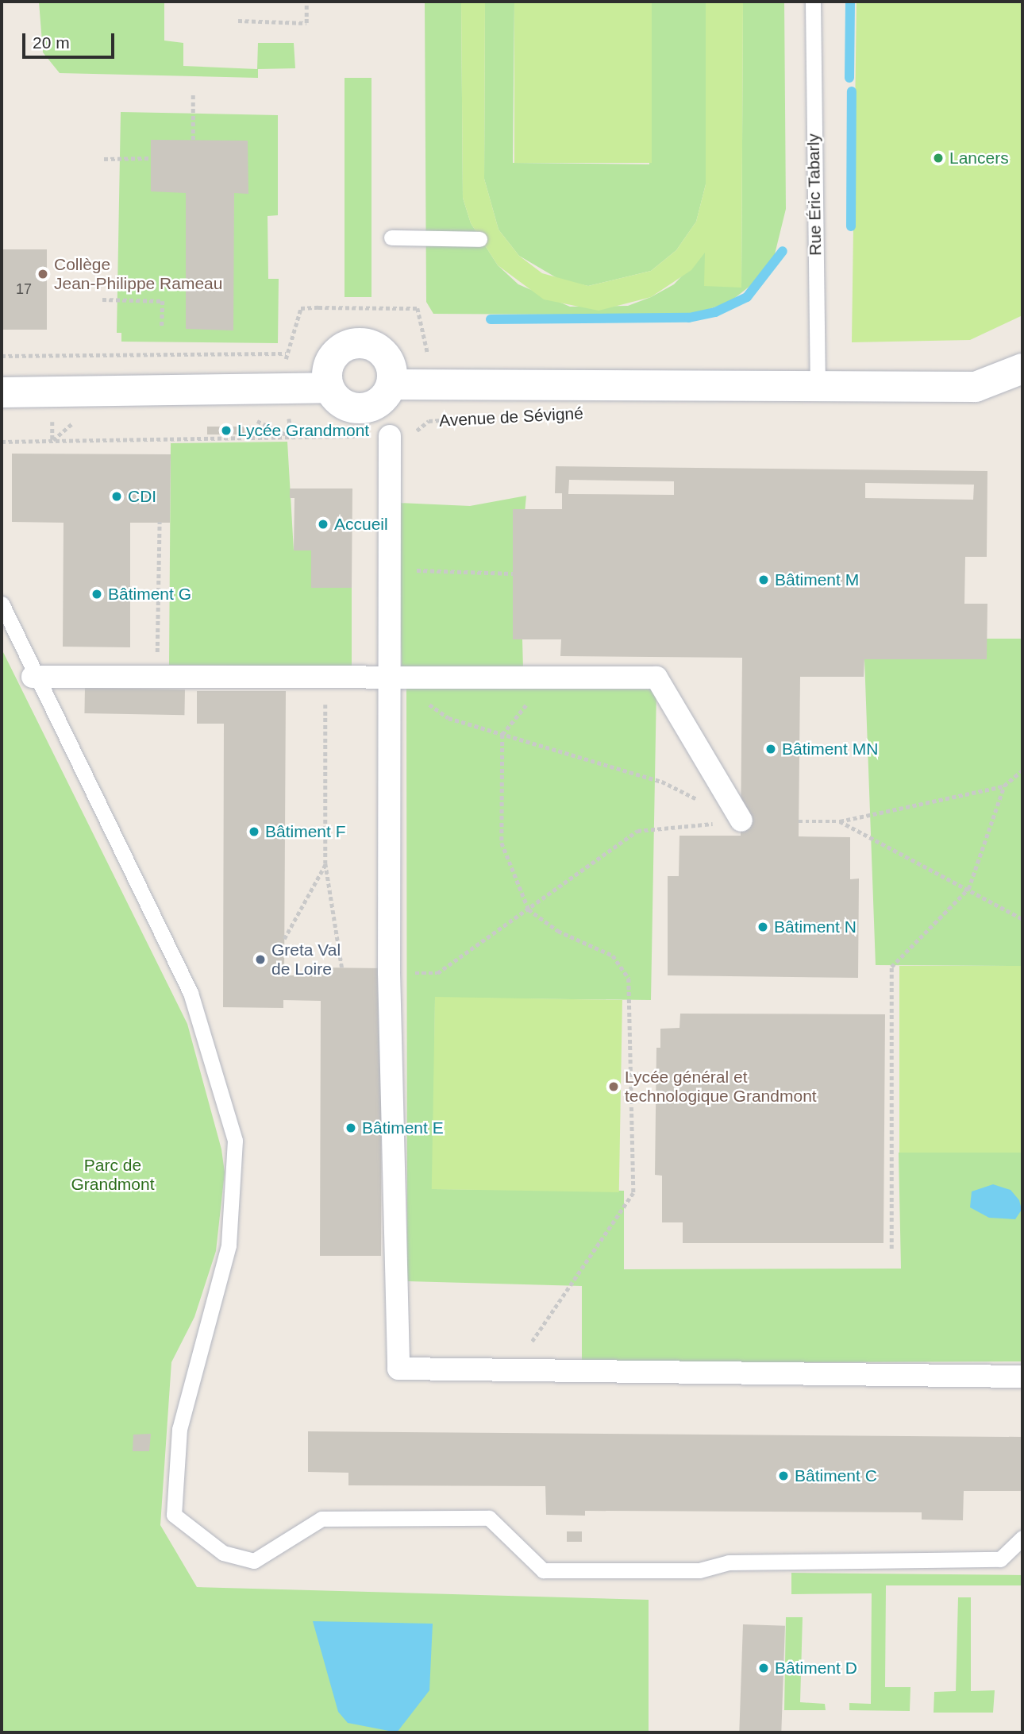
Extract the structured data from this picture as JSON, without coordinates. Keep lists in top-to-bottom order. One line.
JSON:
{"streets":{"street":["Avenue de Sévigné"],"lane":["Rue Éric Tabarly"]},"parks":["Parc de Grandmont"],"places":["Lancers","Collège Jean-Philippe Rameau","Lycée Grandmont","CDI","Accueil","Bâtiment M","Bâtiment G","Bâtiment MN","Bâtiment F","Bâtiment N","Greta Val de Loire","Lycée général et technologique Grandmont","Bâtiment E","Bâtiment C","Bâtiment D"],"house_numbers":["17"],"scale_bar":"20 m"}
